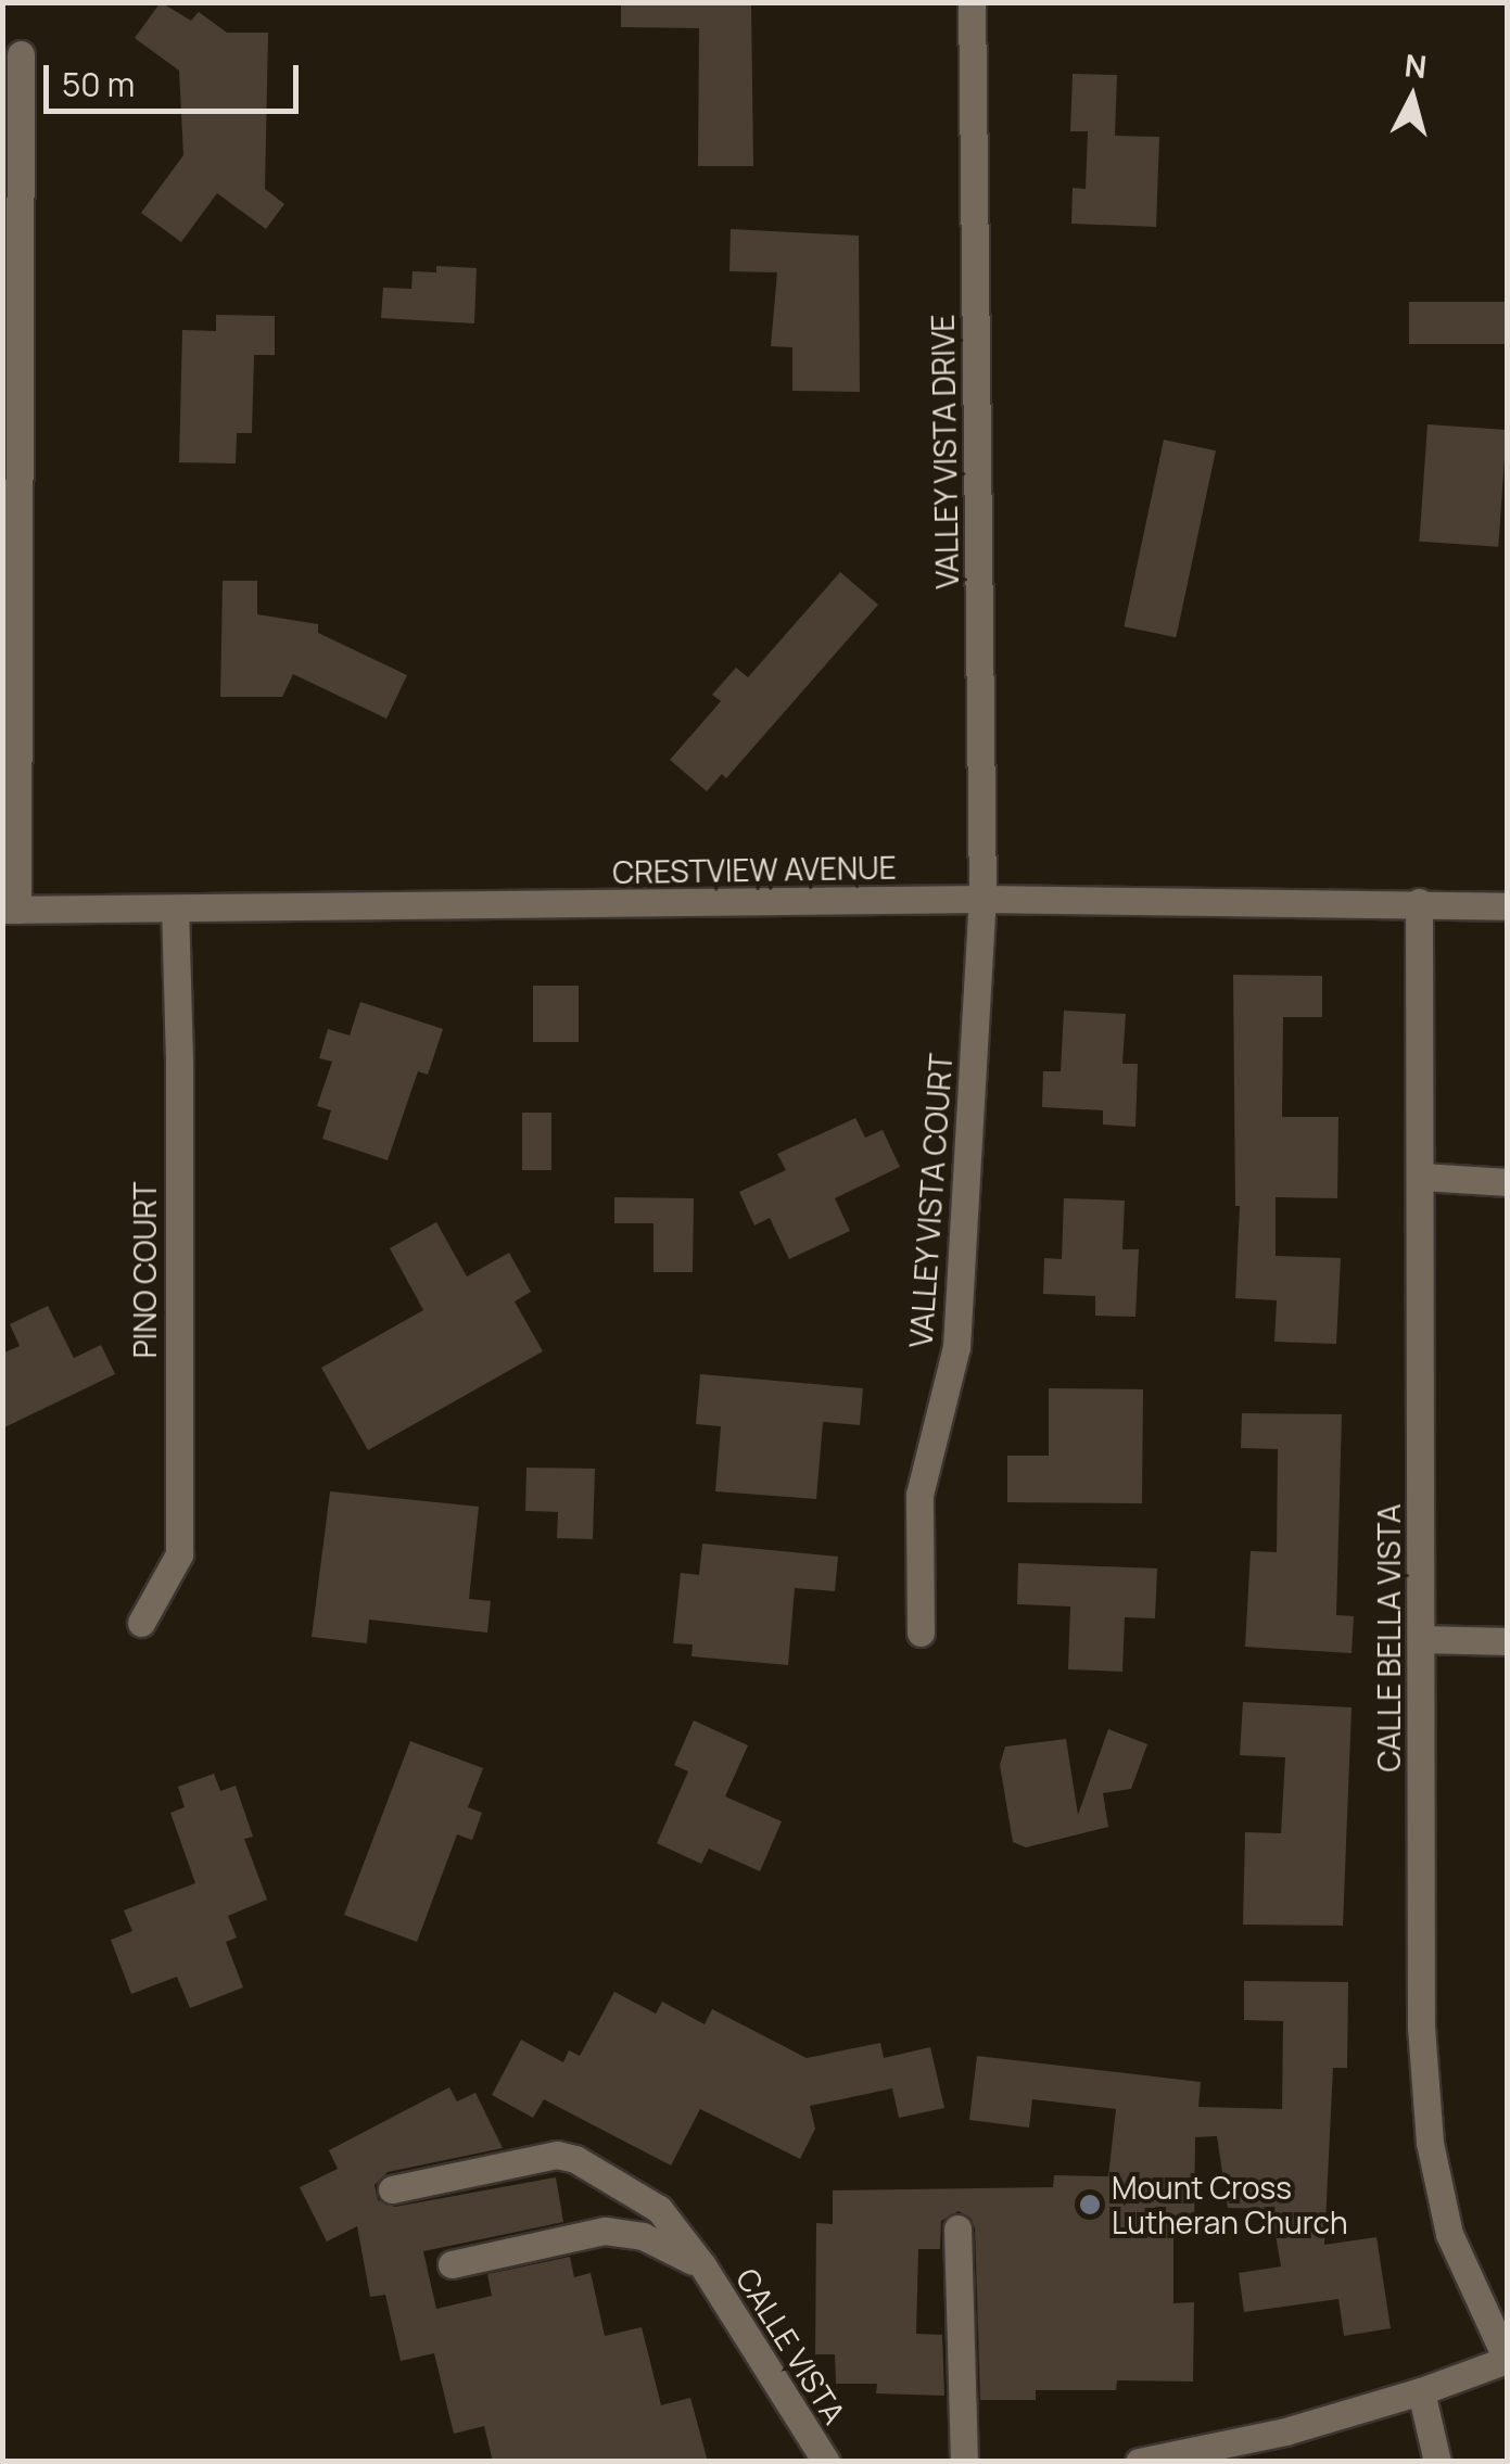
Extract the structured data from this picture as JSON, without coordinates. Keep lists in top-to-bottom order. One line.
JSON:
{"streets":{"street":["VALLEY VISTA DRIVE","CRESTVIEW AVENUE","VALLEY VISTA COURT","PINO COURT","CALLE BELLA VISTA","CALLE VISTA"]},"crossings":[["VALLEY VISTA DRIVE","CRESTVIEW AVENUE"],["VALLEY VISTA DRIVE","VALLEY VISTA COURT"],["CRESTVIEW AVENUE","VALLEY VISTA COURT"],["CRESTVIEW AVENUE","PINO COURT"],["CRESTVIEW AVENUE","CALLE BELLA VISTA"]],"places":["Mount Cross Lutheran Church"],"scale_bar":"50 m","north":"top"}
